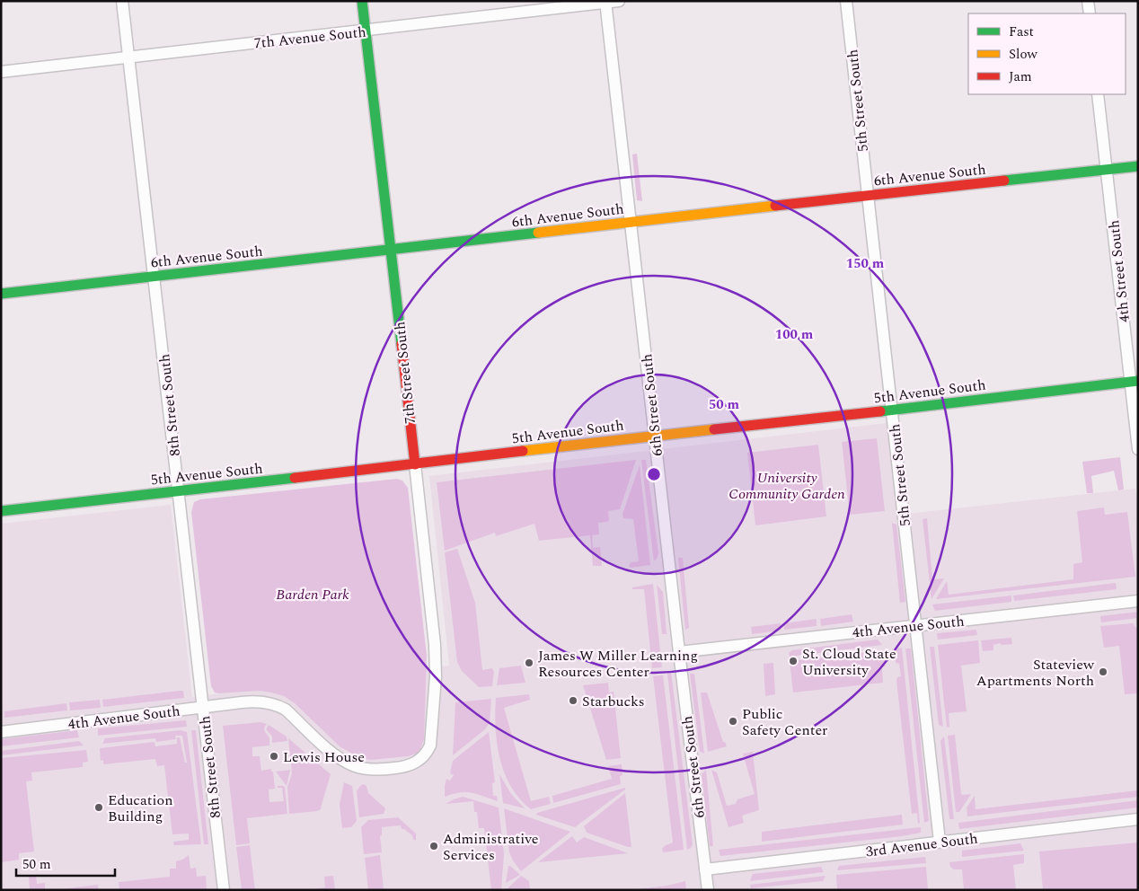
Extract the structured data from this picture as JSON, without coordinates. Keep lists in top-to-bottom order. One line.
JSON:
{"streets":{"street":["7th Avenue South","5th Street South","6th Avenue South","4th Street South","7th Street South","5th Avenue South","8th Street South","6th Street South","4th Avenue South","3rd Avenue South"]},"crossings":[["7th Avenue South","7th Street South"],["7th Avenue South","8th Street South"],["7th Avenue South","6th Street South"],["5th Street South","6th Avenue South"],["5th Street South","5th Avenue South"],["5th Street South","4th Avenue South"],["5th Street South","3rd Avenue South"],["6th Avenue South","4th Street South"],["6th Avenue South","7th Street South"],["6th Avenue South","8th Street South"],["6th Avenue South","6th Street South"],["4th Street South","5th Avenue South"],["7th Street South","5th Avenue South"],["7th Street South","4th Avenue South"],["5th Avenue South","8th Street South"],["5th Avenue South","6th Street South"],["8th Street South","4th Avenue South"],["6th Street South","4th Avenue South"],["6th Street South","3rd Avenue South"]],"parks":["University Community Garden","Barden Park"],"places":["St. Cloud State University","James W Miller Learning Resources Center","Stateview Apartments North","Starbucks","Public Safety Center","Lewis House","Education Building","Administrative Services"],"legend":["Fast","Slow","Jam"],"scale_bar":"50 m","rings":["150 m","100 m","50 m"]}
